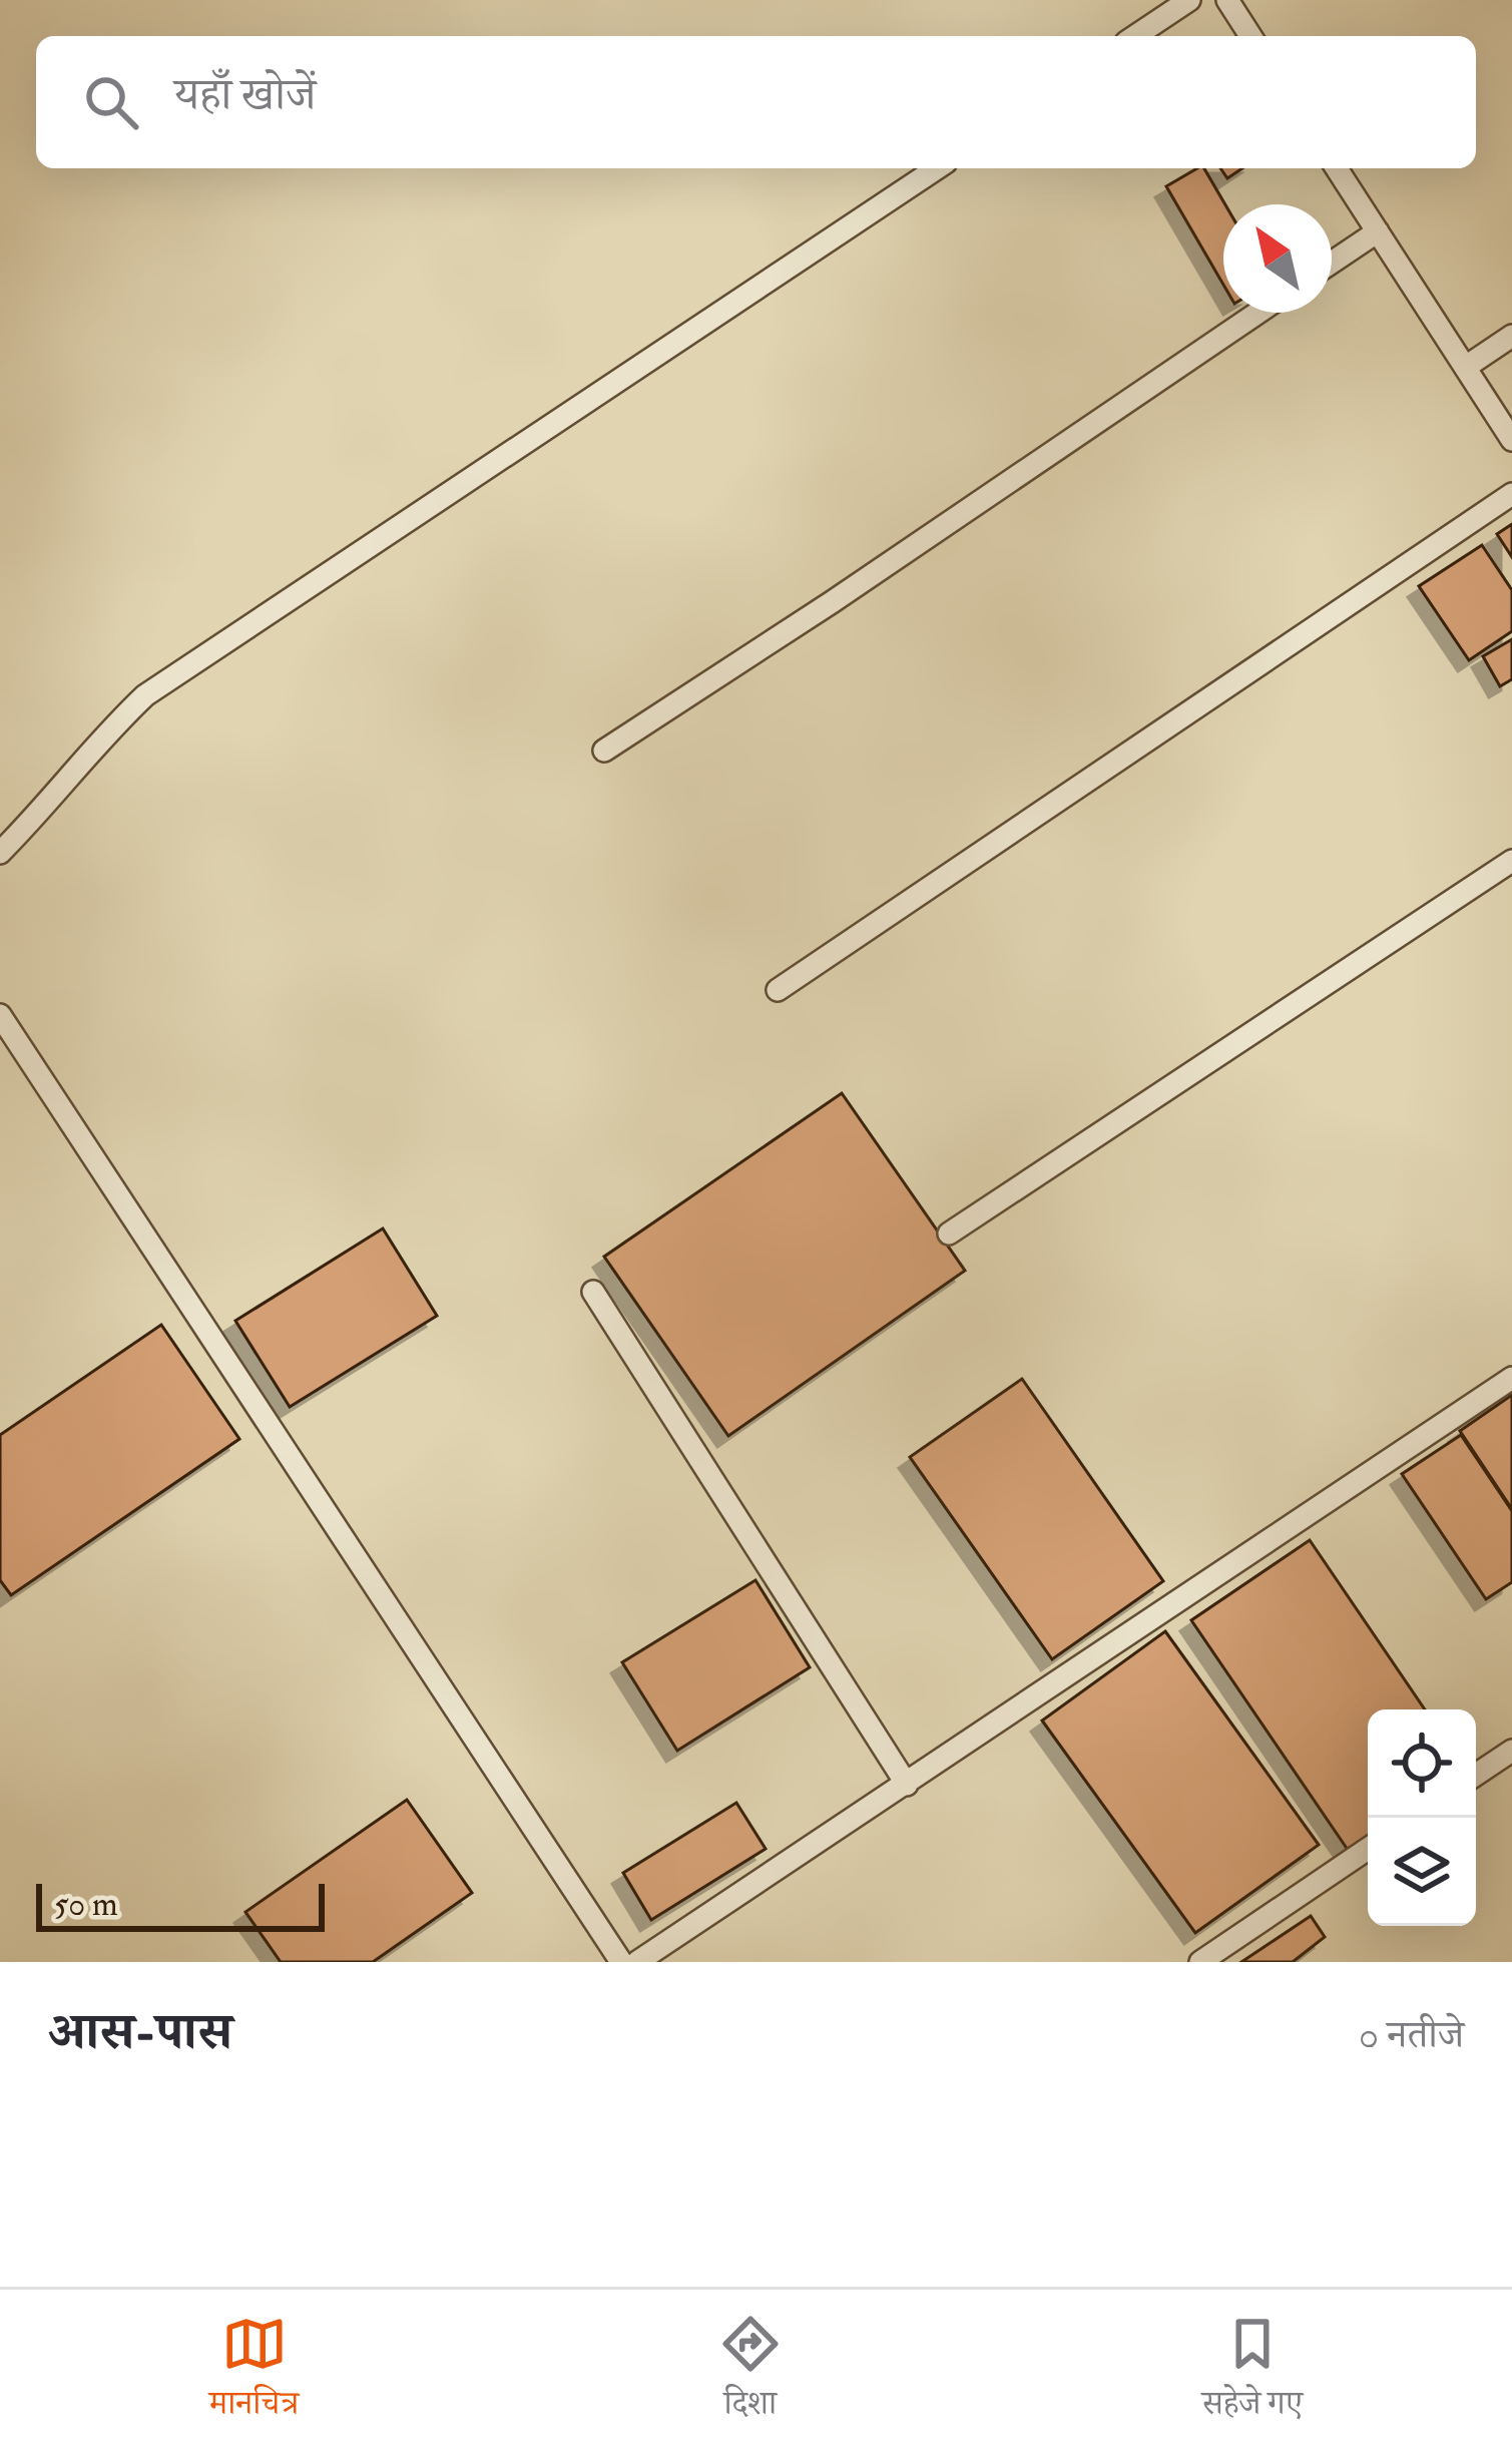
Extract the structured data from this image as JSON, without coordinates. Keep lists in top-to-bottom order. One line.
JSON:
{"scale_bar":"50 m","north":"top left","page":{"search":"यहाँ खोजें","scale":"50 m","heading":["आस-पास","0 नतीजे"],"nav":["मानचित्र","दिशा","सहेजे गए"]}}
